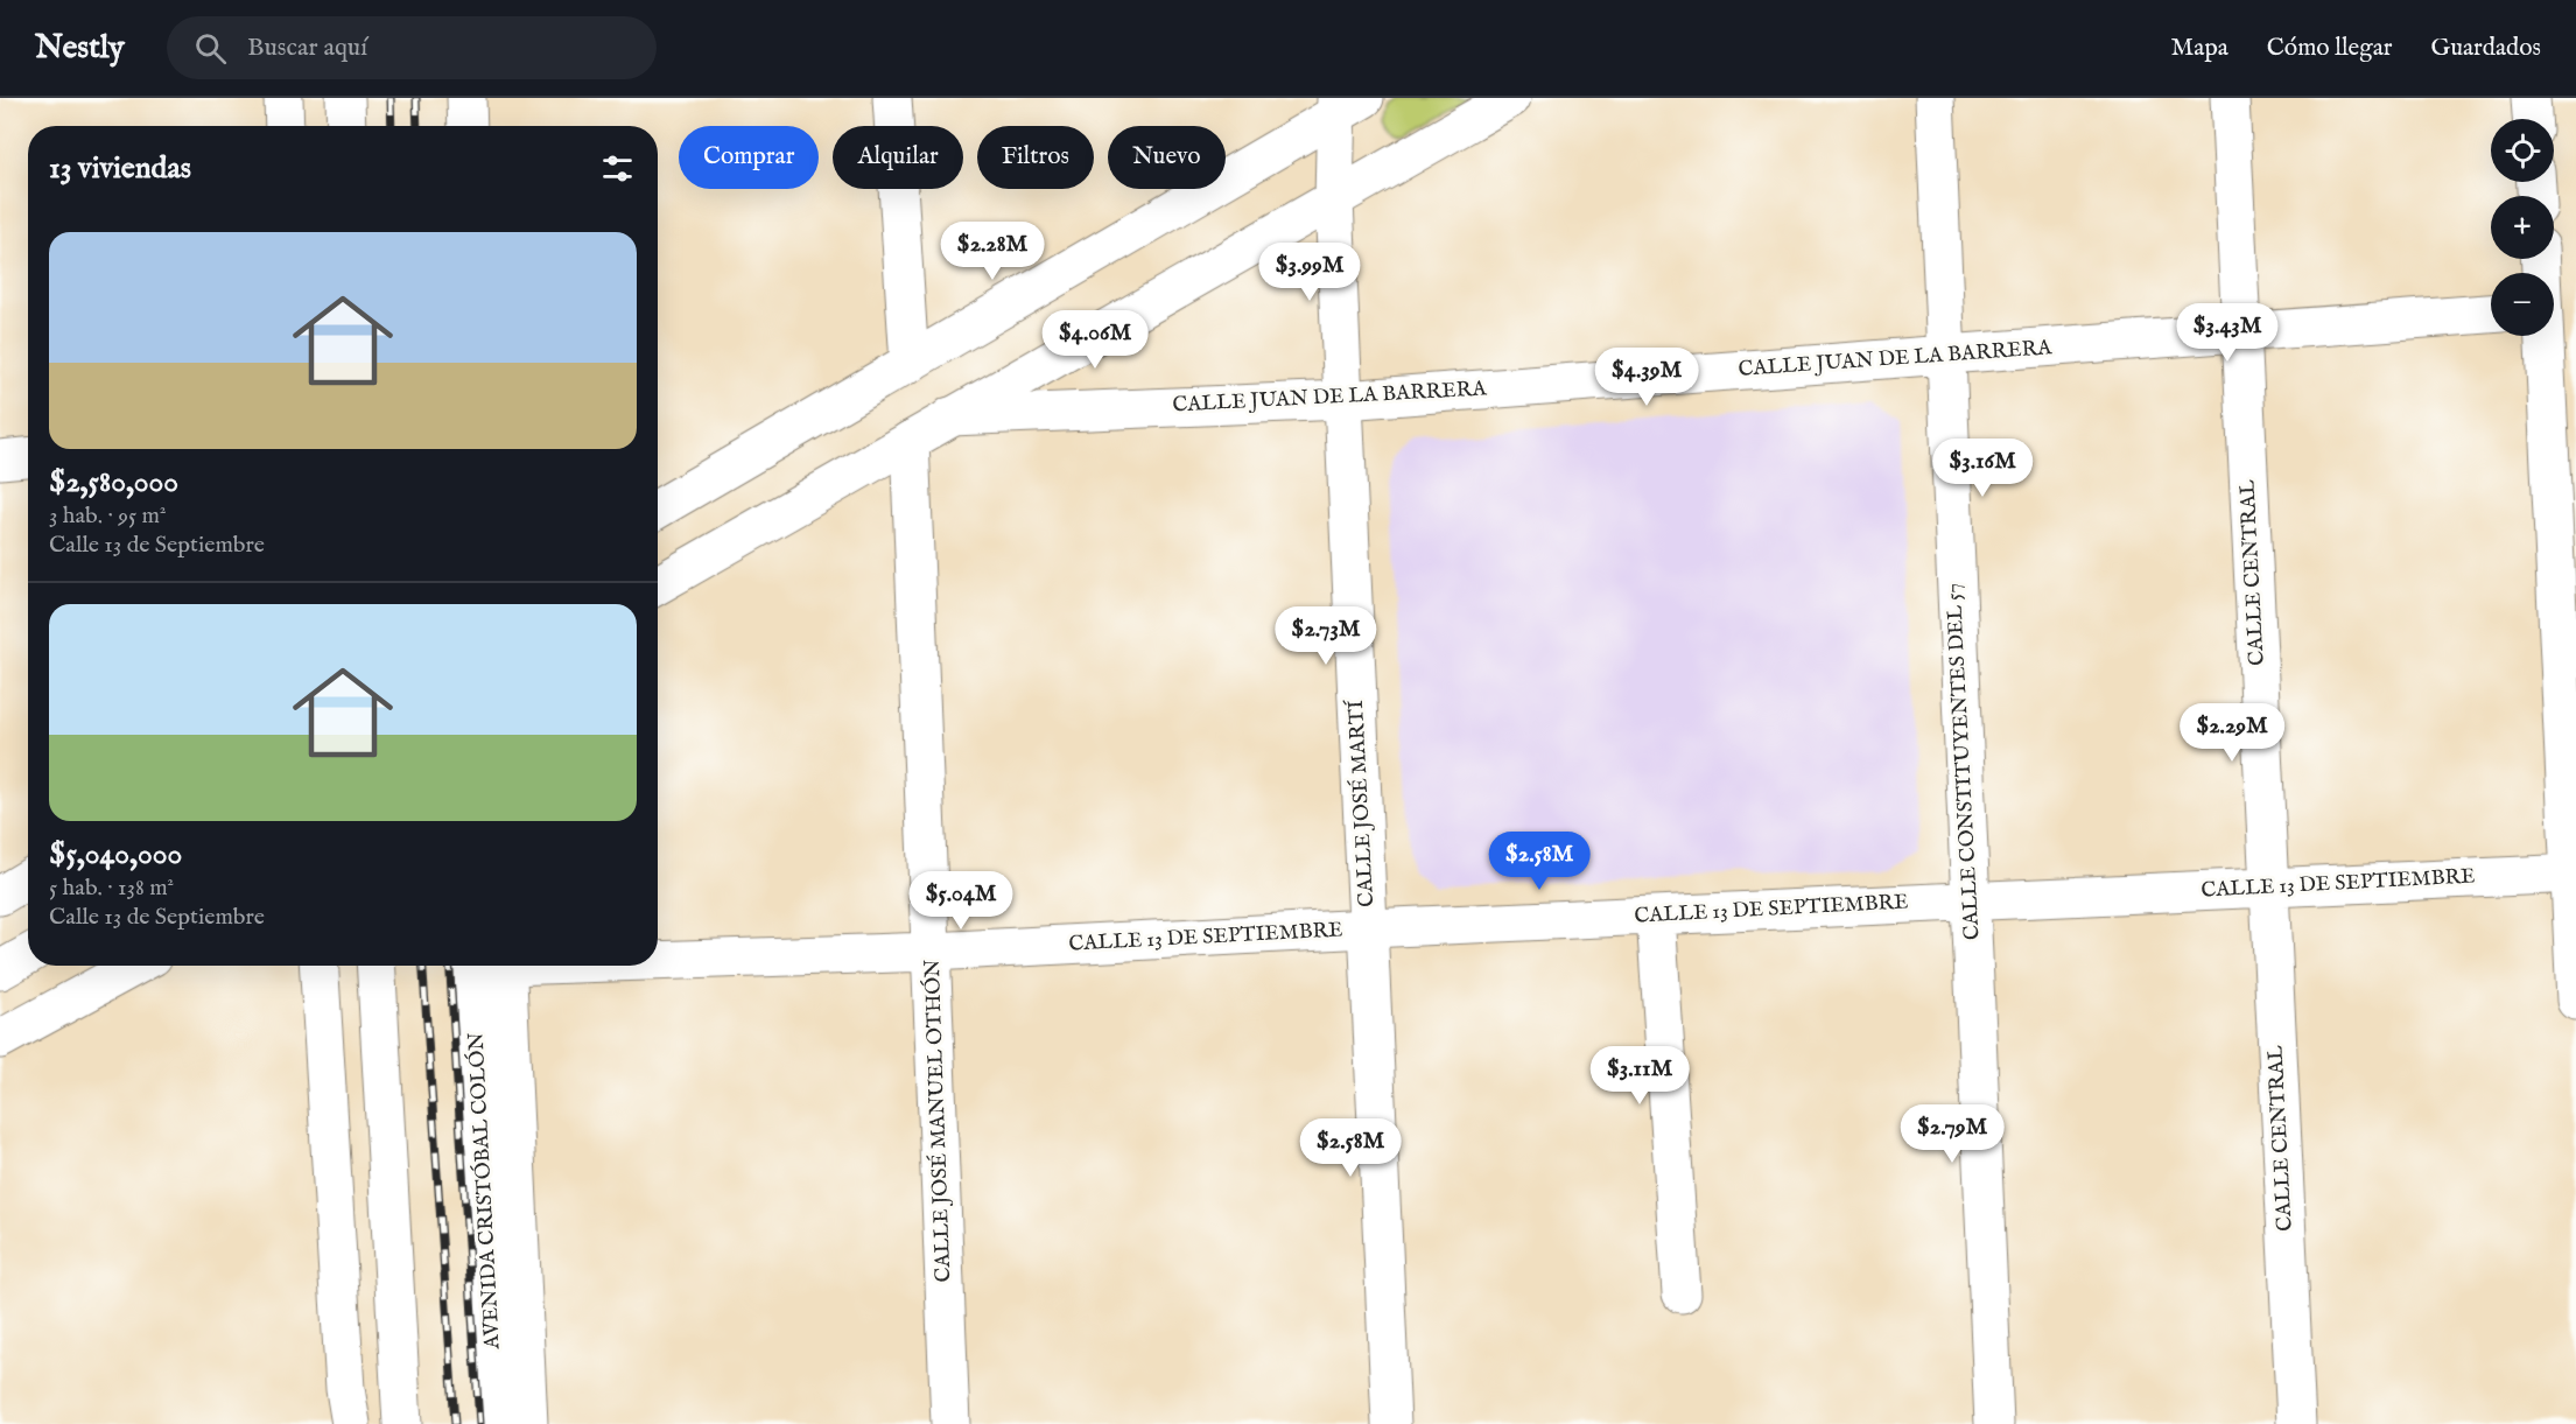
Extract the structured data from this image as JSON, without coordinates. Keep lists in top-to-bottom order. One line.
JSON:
{"streets":{"street":["CALLE JUAN DE LA BARRERA","CALLE CENTRAL","CALLE CONSTITUYENTES DEL 57","CALLE JOSÉ MARTÍ","CALLE 13 DE SEPTIEMBRE","CALLE JOSÉ MANUEL OTHÓN","AVENIDA CRISTÓBAL COLÓN"]},"crossings":[["CALLE JUAN DE LA BARRERA","CALLE CENTRAL"],["CALLE JUAN DE LA BARRERA","CALLE CONSTITUYENTES DEL 57"],["CALLE JUAN DE LA BARRERA","CALLE JOSÉ MARTÍ"],["CALLE CENTRAL","CALLE 13 DE SEPTIEMBRE"],["CALLE CONSTITUYENTES DEL 57","CALLE 13 DE SEPTIEMBRE"],["CALLE JOSÉ MARTÍ","CALLE 13 DE SEPTIEMBRE"],["CALLE 13 DE SEPTIEMBRE","CALLE JOSÉ MANUEL OTHÓN"]],"page":{"header":"Nestly","search":"Buscar aquí","nav":["Mapa","Cómo llegar","Guardados"],"map_buttons":["+","−"],"chip":["Comprar","Alquilar","Filtros","Nuevo"],"heading":"13 viviendas","list":[{"name":"$2,580,000","note":"3 hab. · 95 m² · Calle 13 de Septiembre"},{"name":"$5,040,000","note":"5 hab. · 138 m² · Calle 13 de Septiembre"}],"price":["$2.28M","$3.99M","$3.43M","$4.06M","$4.39M","$3.16M","$2.73M","$2.29M","$2.58M","$5.04M","$3.11M","$2.79M","$2.58M"]}}
